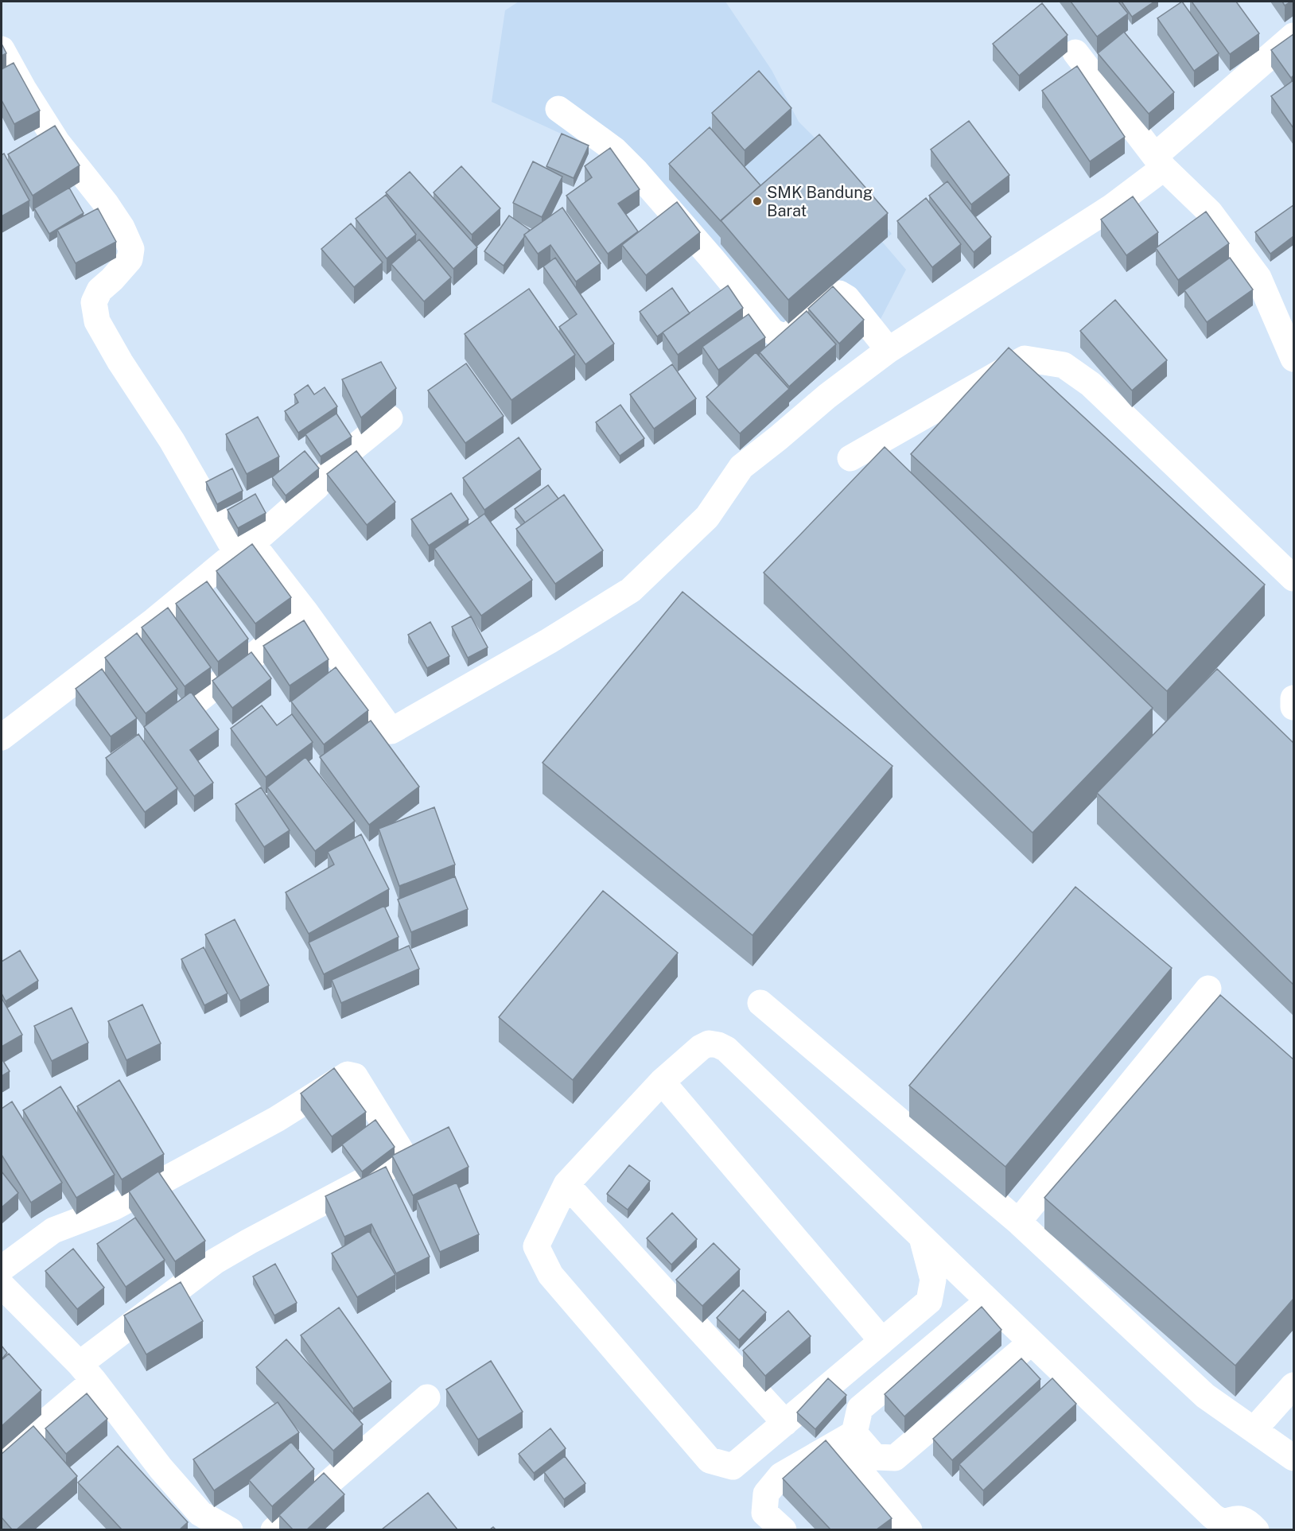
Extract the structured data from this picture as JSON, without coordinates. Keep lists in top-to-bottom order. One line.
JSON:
{"places":["SMK Bandung Barat"]}
